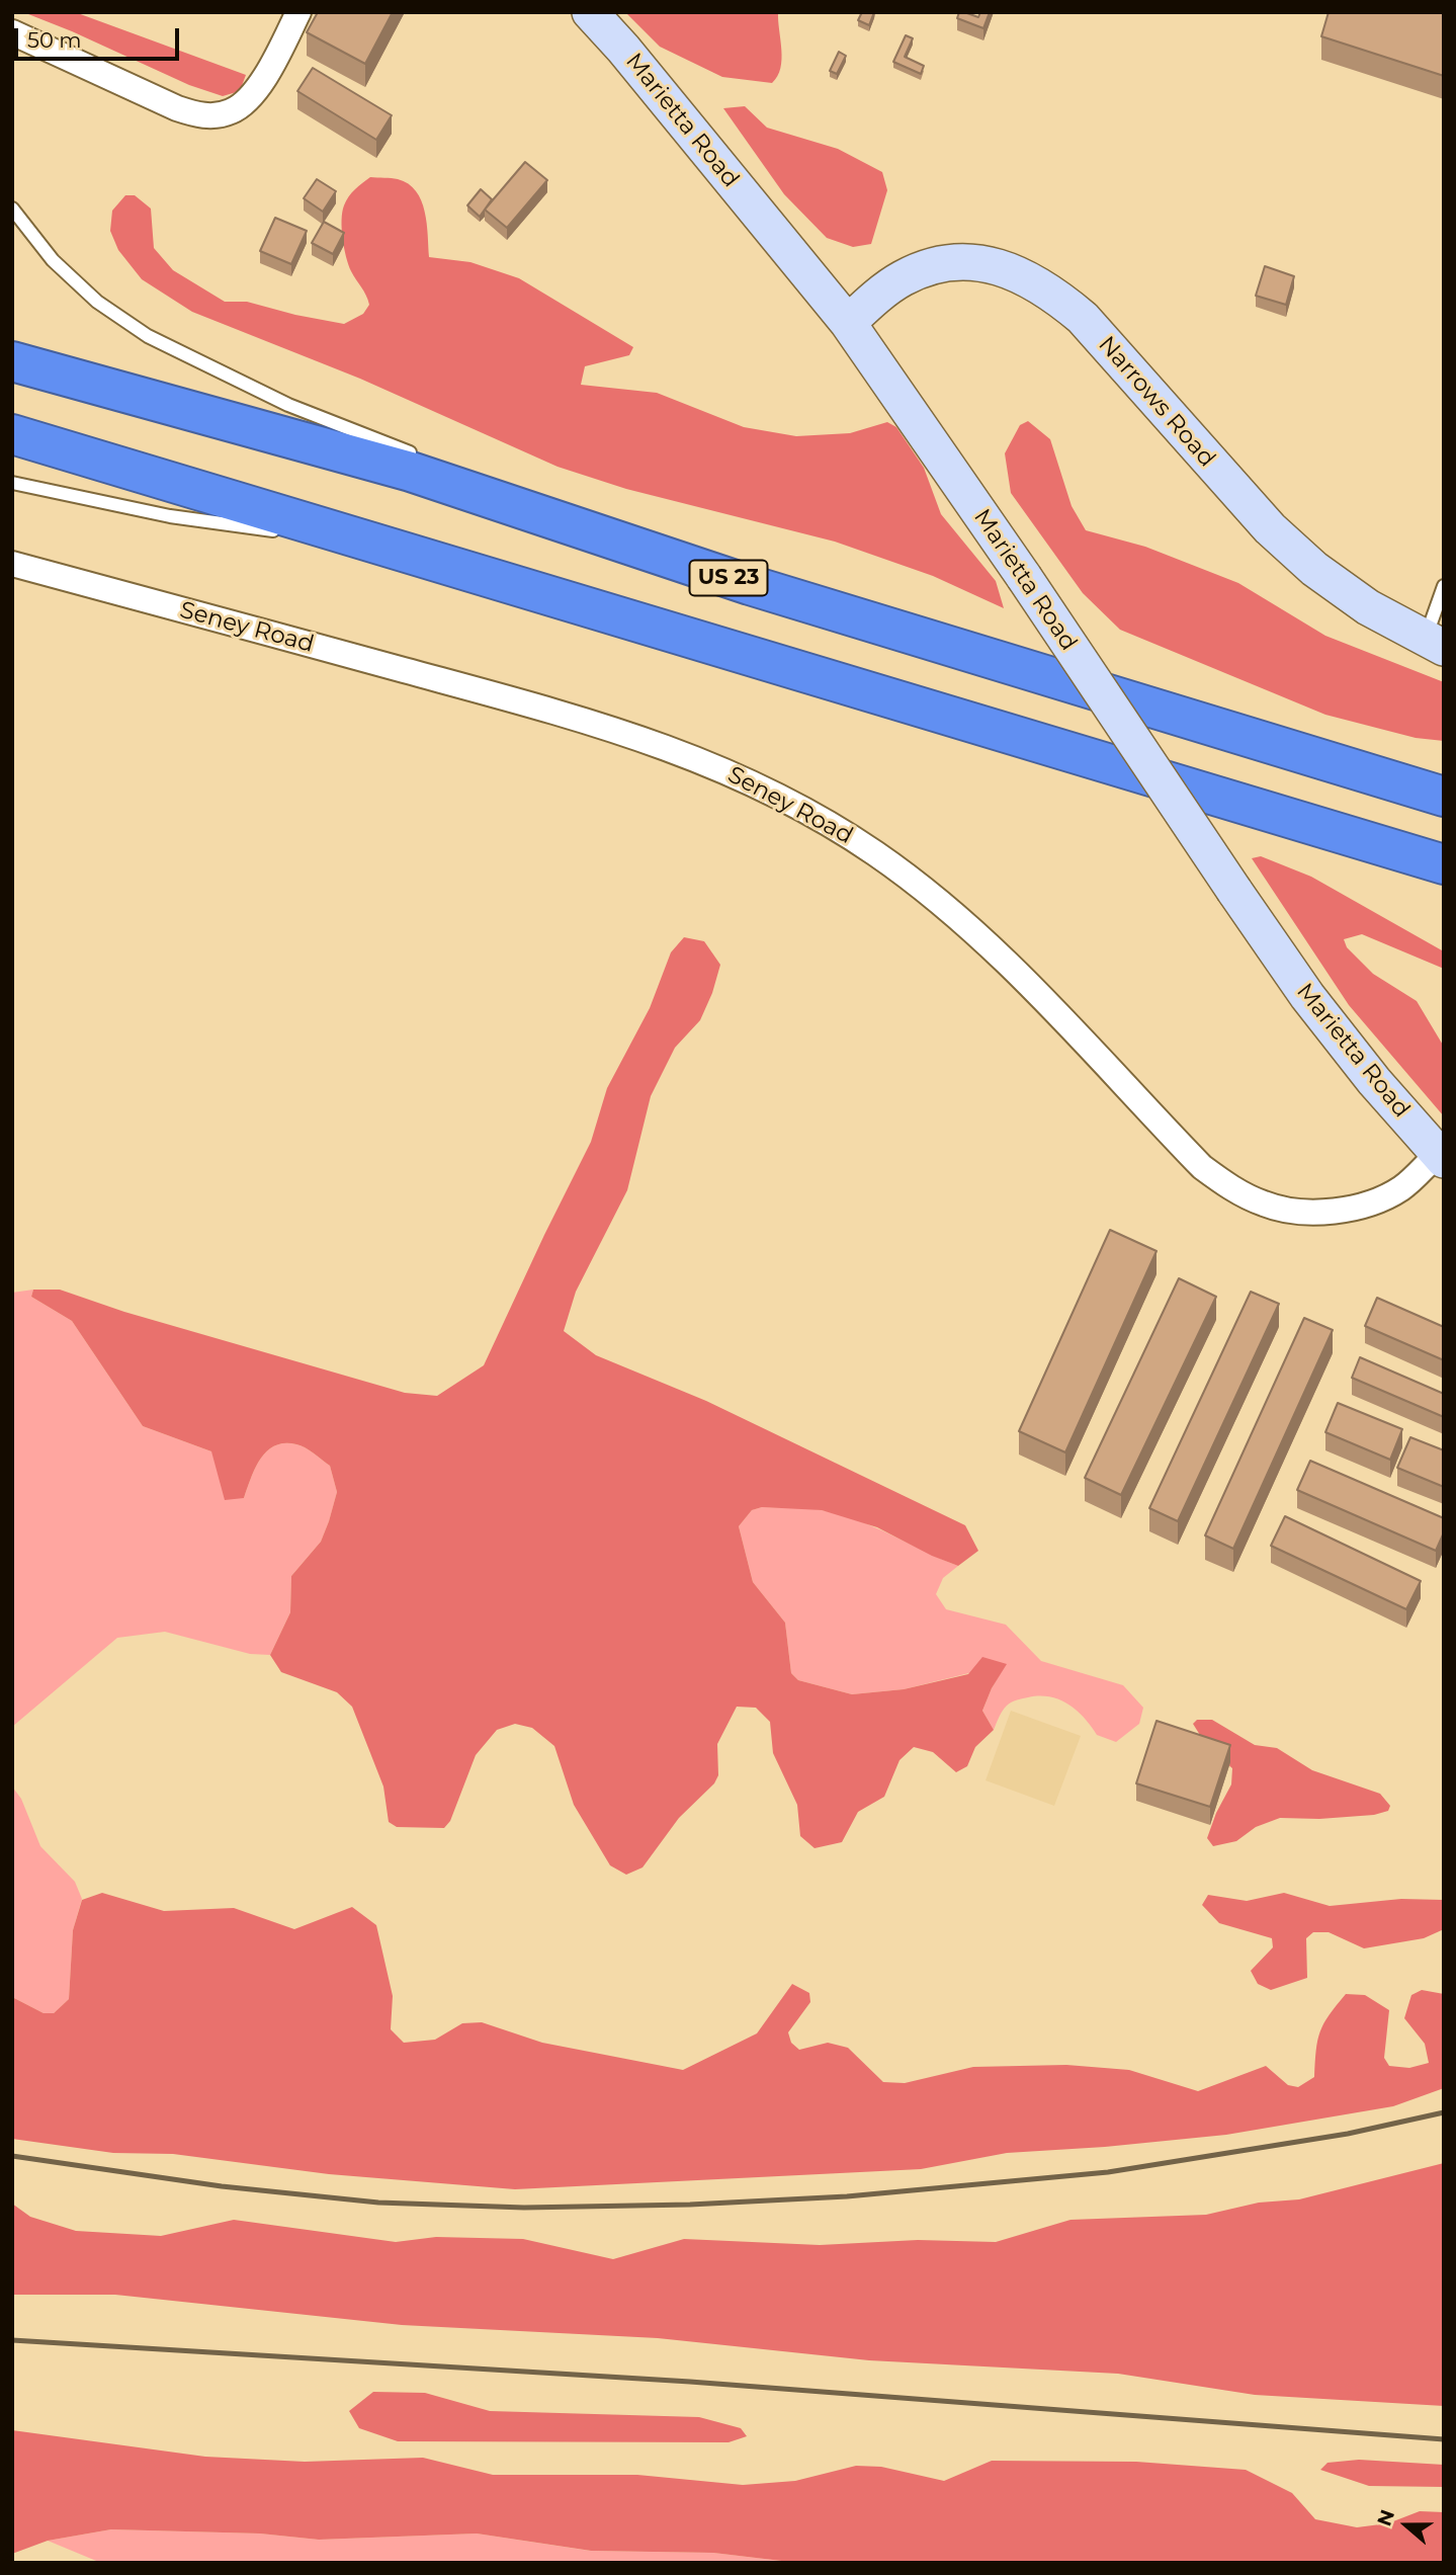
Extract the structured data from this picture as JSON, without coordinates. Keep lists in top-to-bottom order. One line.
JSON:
{"streets":{"highway":["US 23"],"street":["Marietta Road","Narrows Road","Seney Road"]},"crossings":[["Marietta Road","Narrows Road"],["Marietta Road","Seney Road"]],"scale_bar":"50 m","north":"left"}
